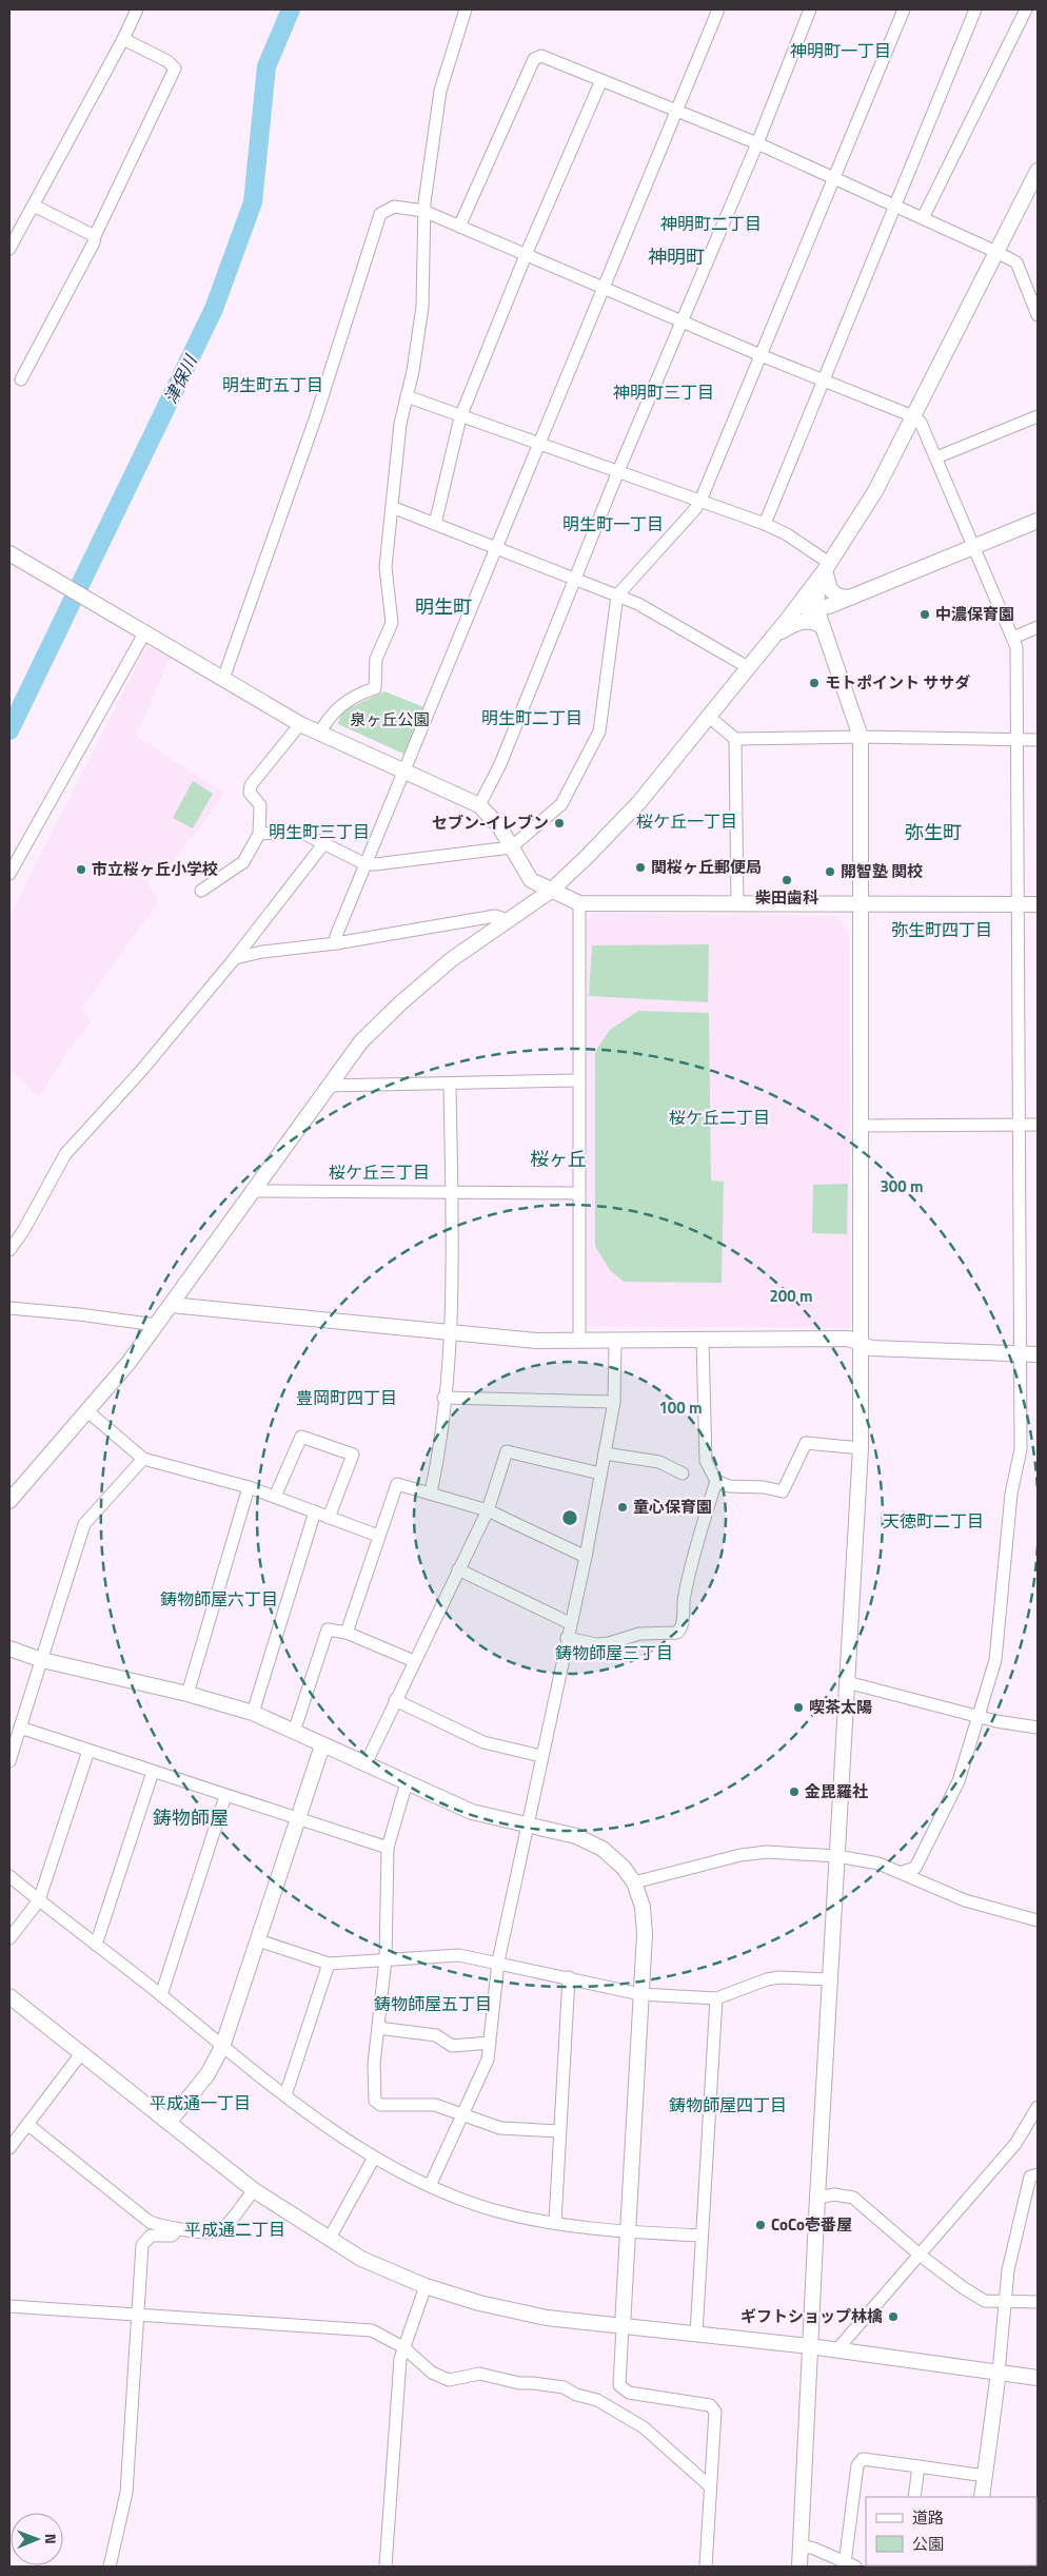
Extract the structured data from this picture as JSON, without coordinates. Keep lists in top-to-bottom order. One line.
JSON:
{"districts":["神明町一丁目","神明町二丁目","神明町","明生町五丁目","神明町三丁目","明生町一丁目","明生町","明生町二丁目","桜ケ丘一丁目","明生町三丁目","弥生町","弥生町四丁目","桜ケ丘二丁目","桜ヶ丘","桜ケ丘三丁目","豊岡町四丁目","天徳町二丁目","鋳物師屋六丁目","鋳物師屋三丁目","鋳物師屋","鋳物師屋五丁目","平成通一丁目","鋳物師屋四丁目","平成通二丁目"],"water":["津保川"],"parks":["泉ヶ丘公園"],"places":["中濃保育園","モトポイント ササダ","セブン-イレブン","関桜ヶ丘郵便局","市立桜ヶ丘小学校","開智塾 関校","柴田歯科","童心保育園","喫茶太陽","金毘羅社","CoCo壱番屋","ギフトショップ林檎"],"legend":["道路","公園"],"north":"right","rings":["300 m","200 m","100 m"]}
